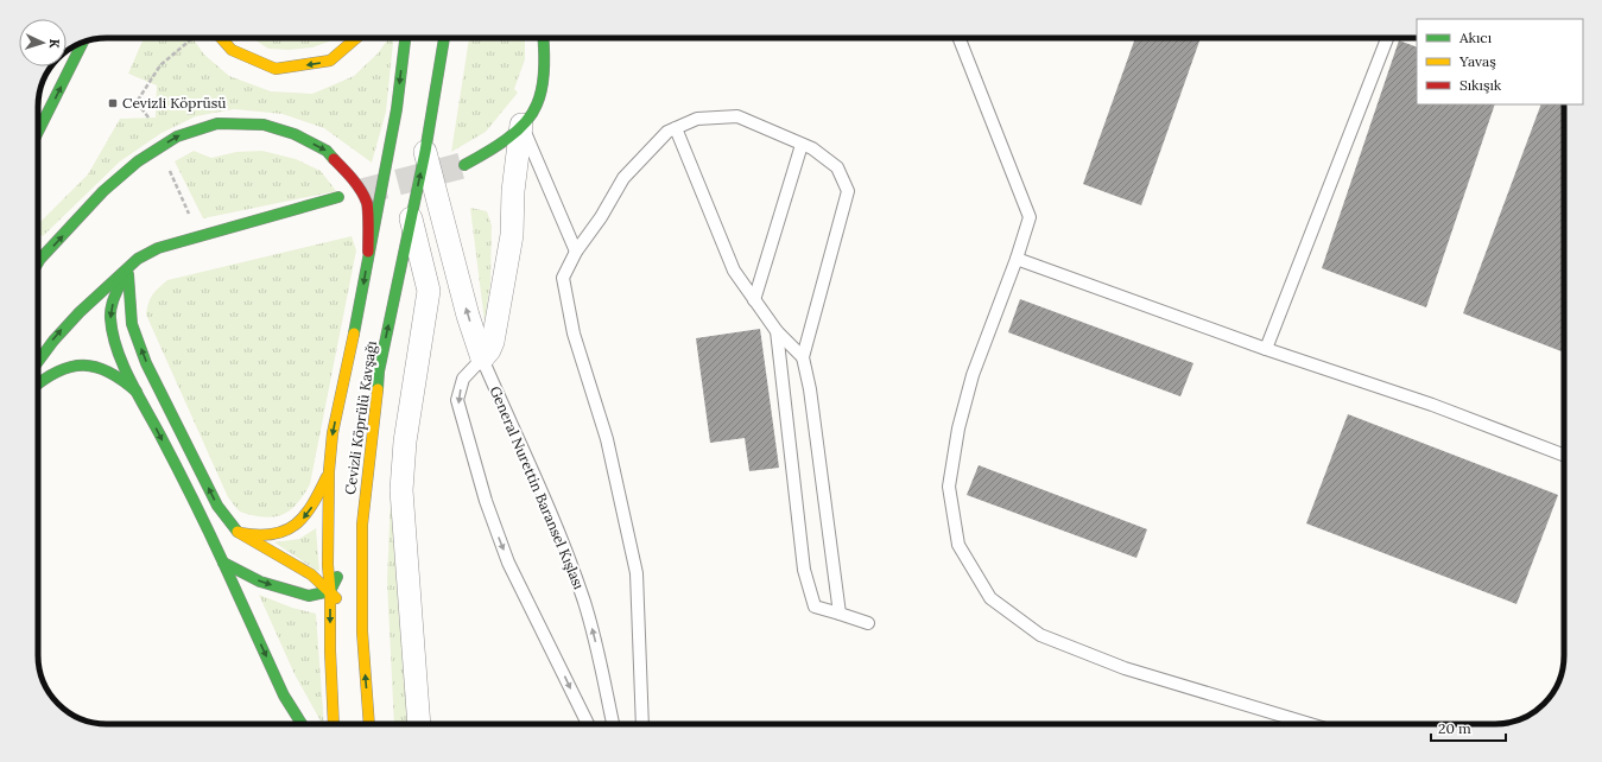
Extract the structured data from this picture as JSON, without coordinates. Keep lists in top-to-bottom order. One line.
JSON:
{"streets":{"main road":["Cevizli Köprülü Kavşağı"],"street":["General Nurettin Baransel Kışlası"]},"crossings":[["Cevizli Köprülü Kavşağı","General Nurettin Baransel Kışlası"]],"places":{"transit":["Cevizli Köprüsü"]},"legend":["Akıcı","Yavaş","Sıkışık"],"scale_bar":"20 m","north":"right"}
